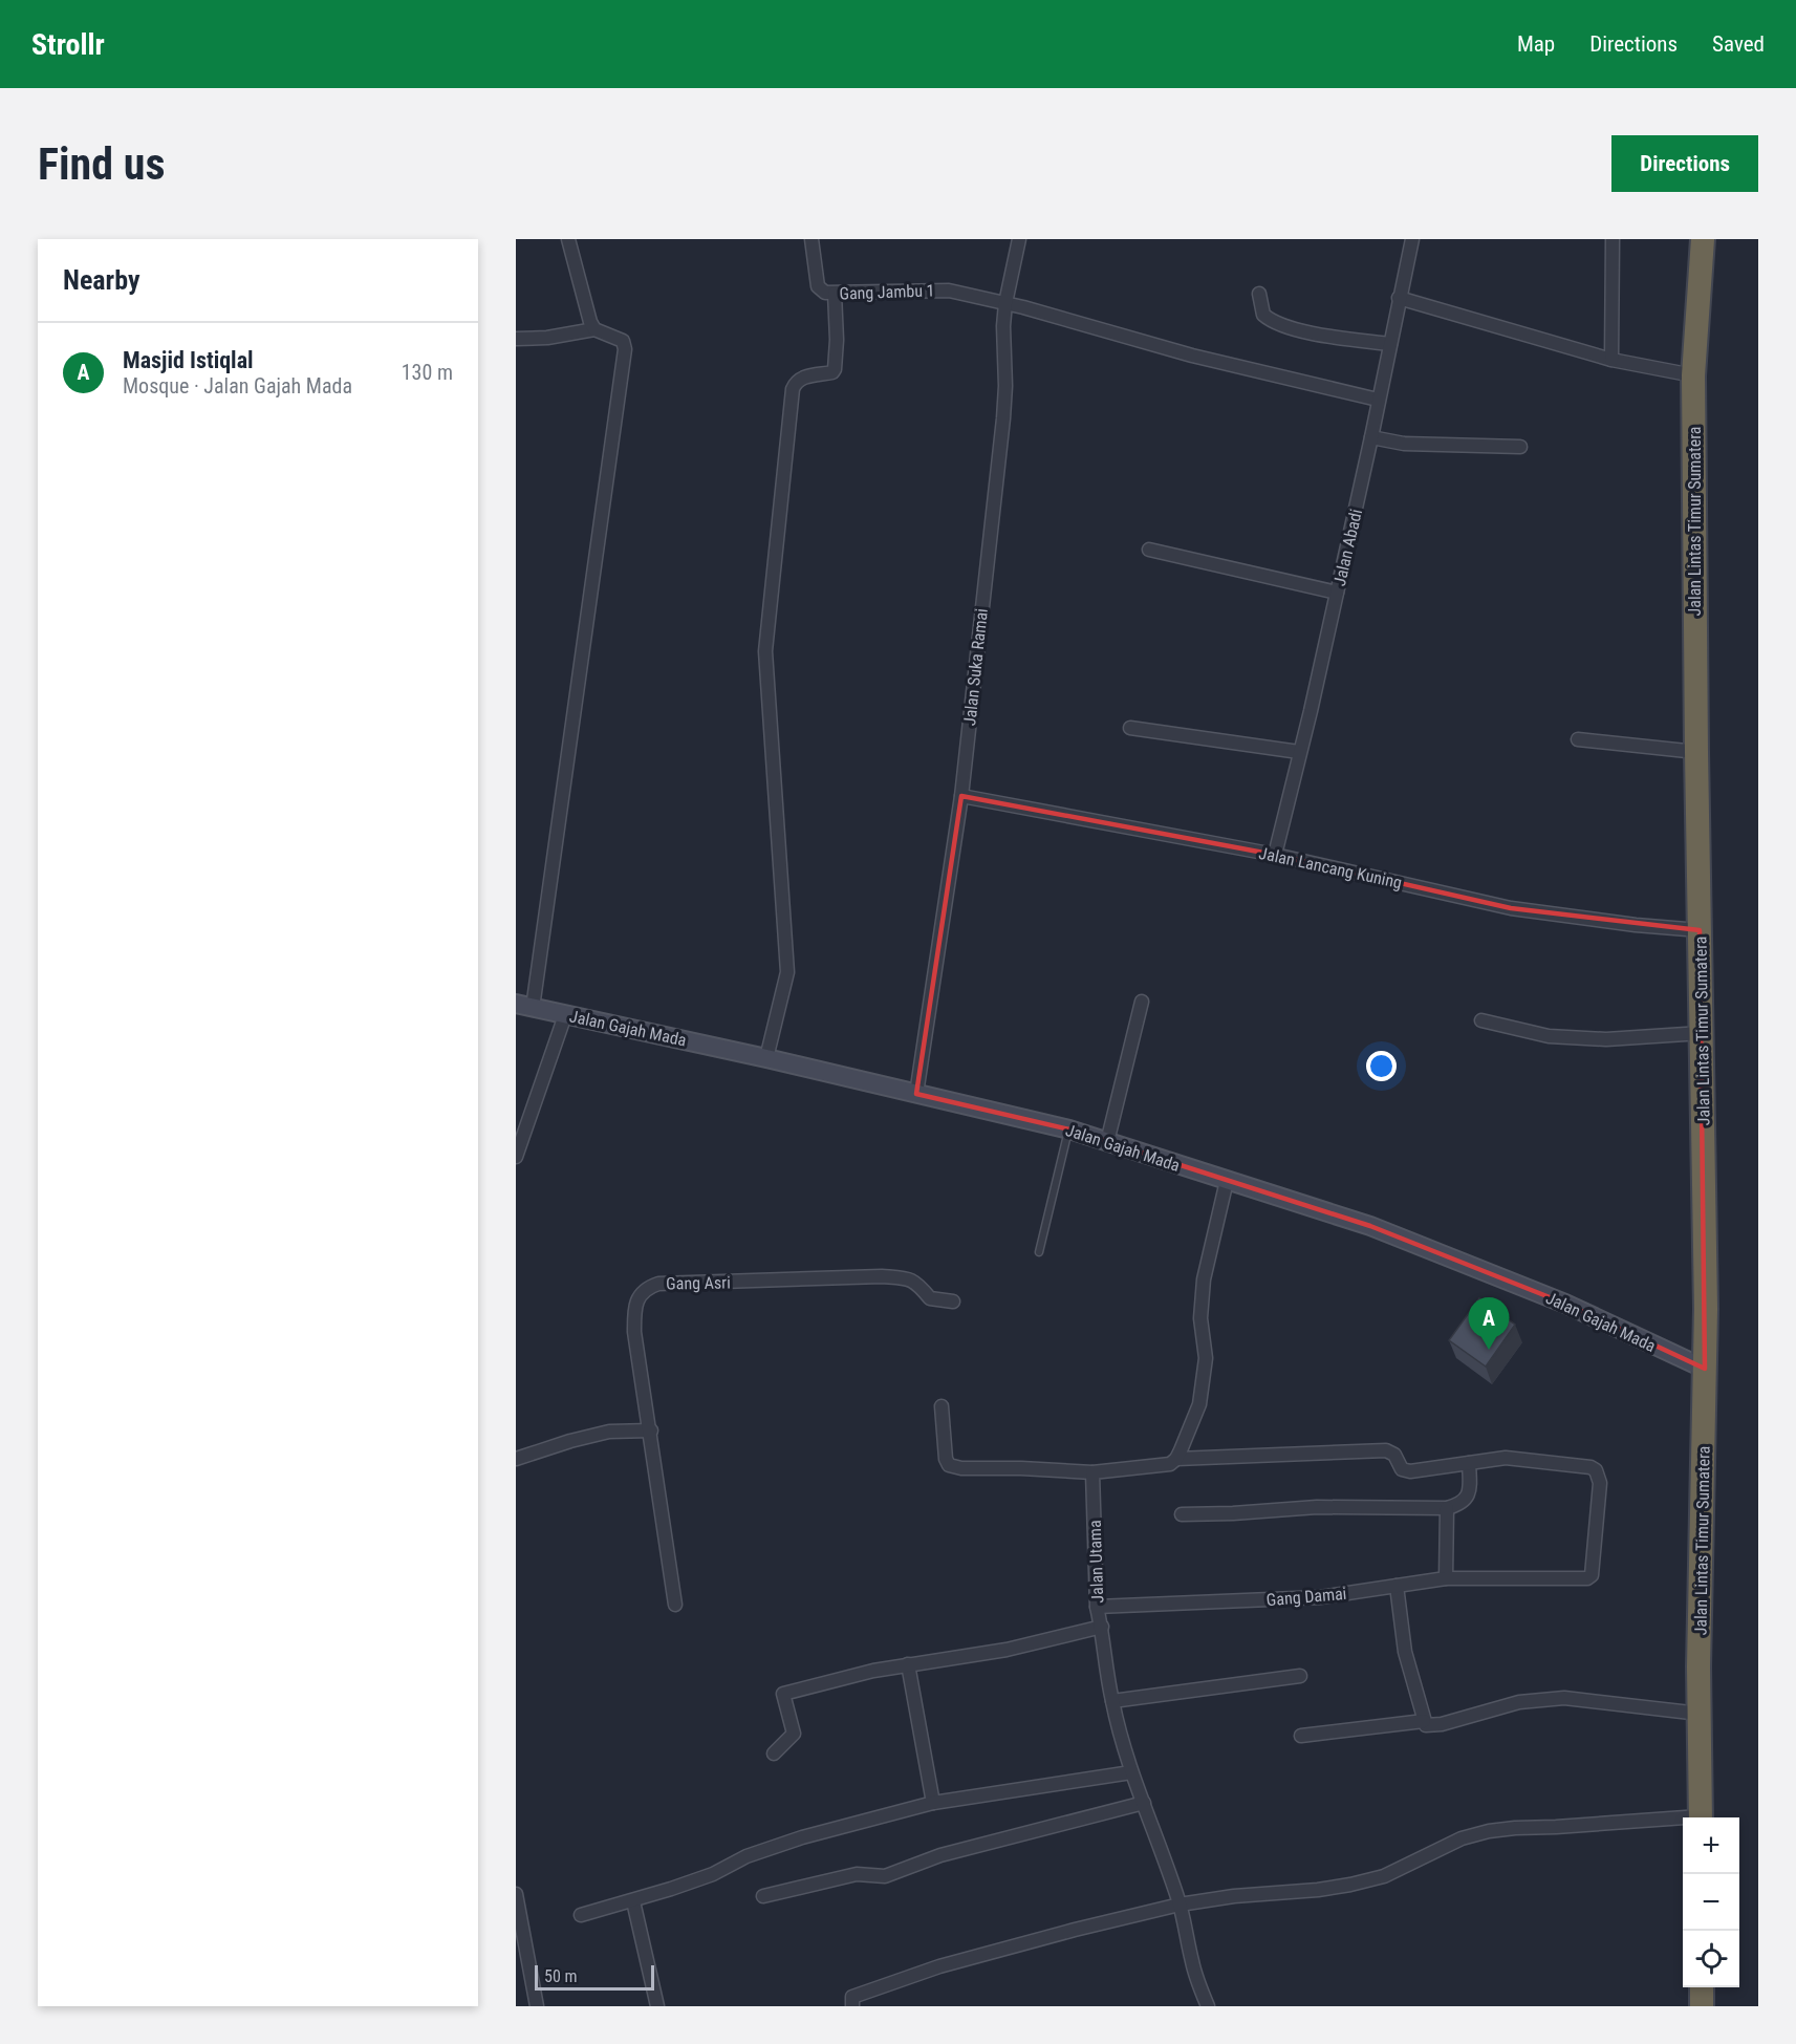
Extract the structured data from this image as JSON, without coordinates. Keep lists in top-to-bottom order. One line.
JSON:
{"streets":{"highway":["Jalan Lintas Timur Sumatera"],"street":["Gang Jambu 1","Jalan Abadi","Jalan Suka Ramai","Jalan Lancang Kuning","Jalan Gajah Mada","Gang Asri","Jalan Utama","Gang Damai"]},"crossings":[["Gang Jambu 1","Jalan Abadi"],["Gang Jambu 1","Jalan Suka Ramai"],["Jalan Lintas Timur Sumatera","Jalan Lancang Kuning"],["Jalan Lintas Timur Sumatera","Jalan Gajah Mada"],["Jalan Abadi","Jalan Lancang Kuning"],["Jalan Suka Ramai","Jalan Lancang Kuning"],["Jalan Suka Ramai","Jalan Gajah Mada"],["Jalan Utama","Gang Damai"]],"scale_bar":"50 m","page":{"header":"Strollr","nav":["Map","Directions","Saved"],"buttons":"Directions","title":"Find us","heading":"Nearby","list":[{"mark":"A","name":"Masjid Istiqlal","note":"Mosque · Jalan Gajah Mada","value":"130 m"}],"pins":"A","map_buttons":["+","−"],"scale":"50 m"}}
